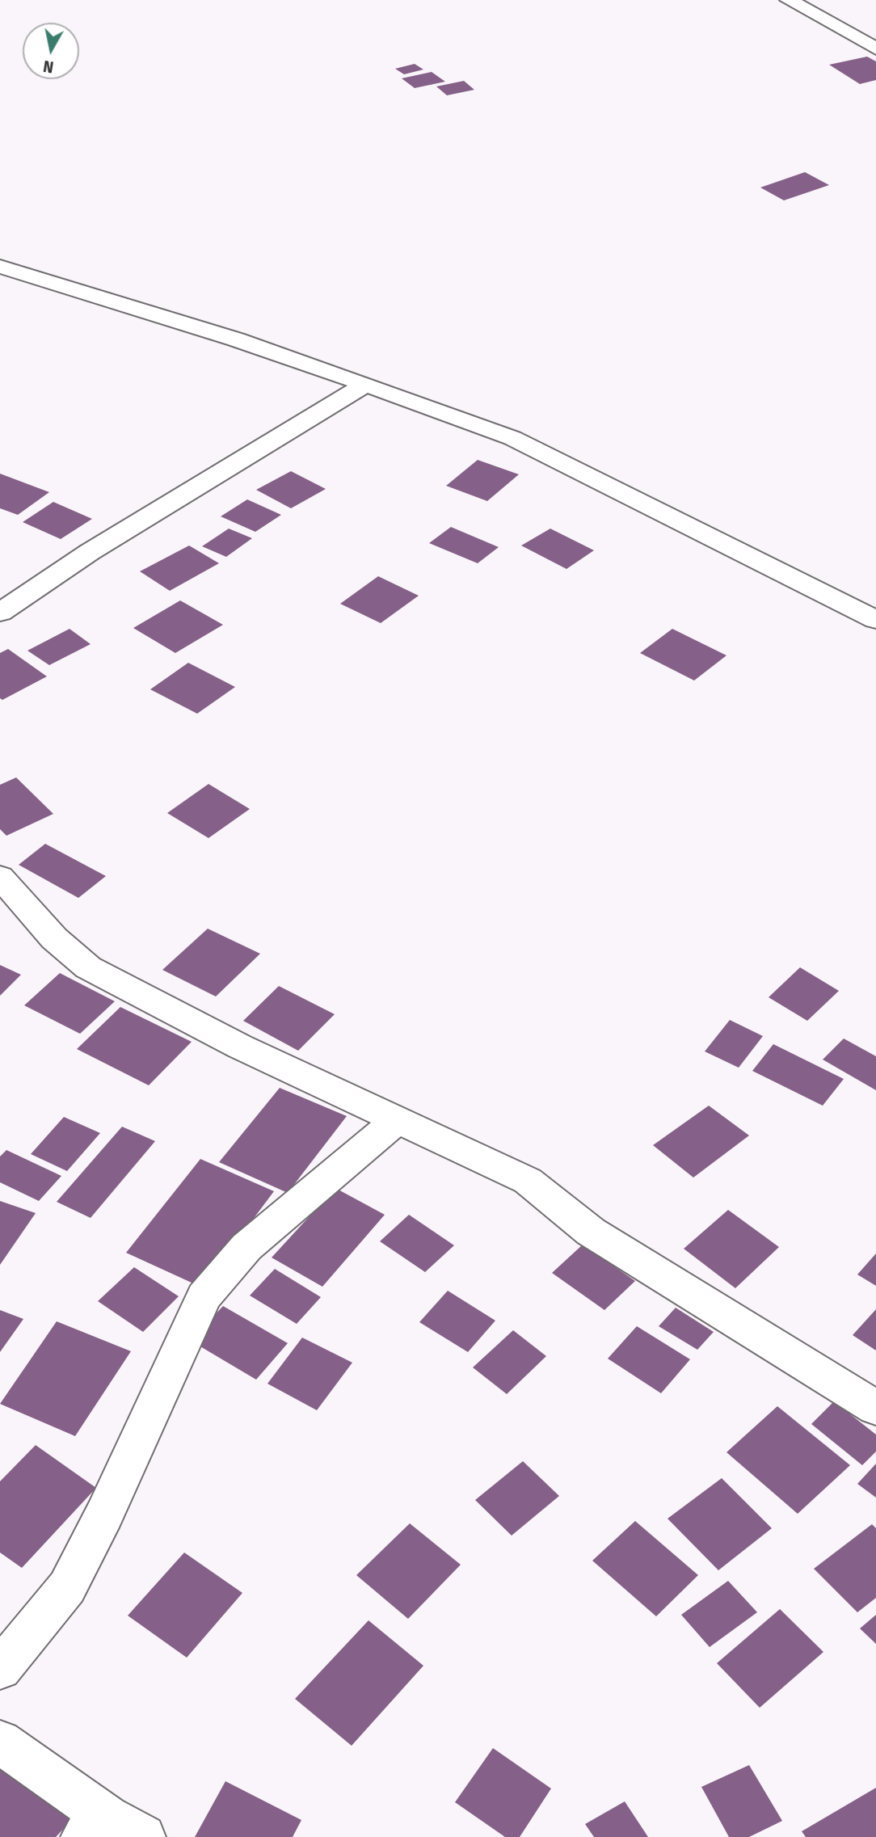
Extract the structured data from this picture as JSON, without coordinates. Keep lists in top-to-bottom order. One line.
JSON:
{"north":"bottom"}
